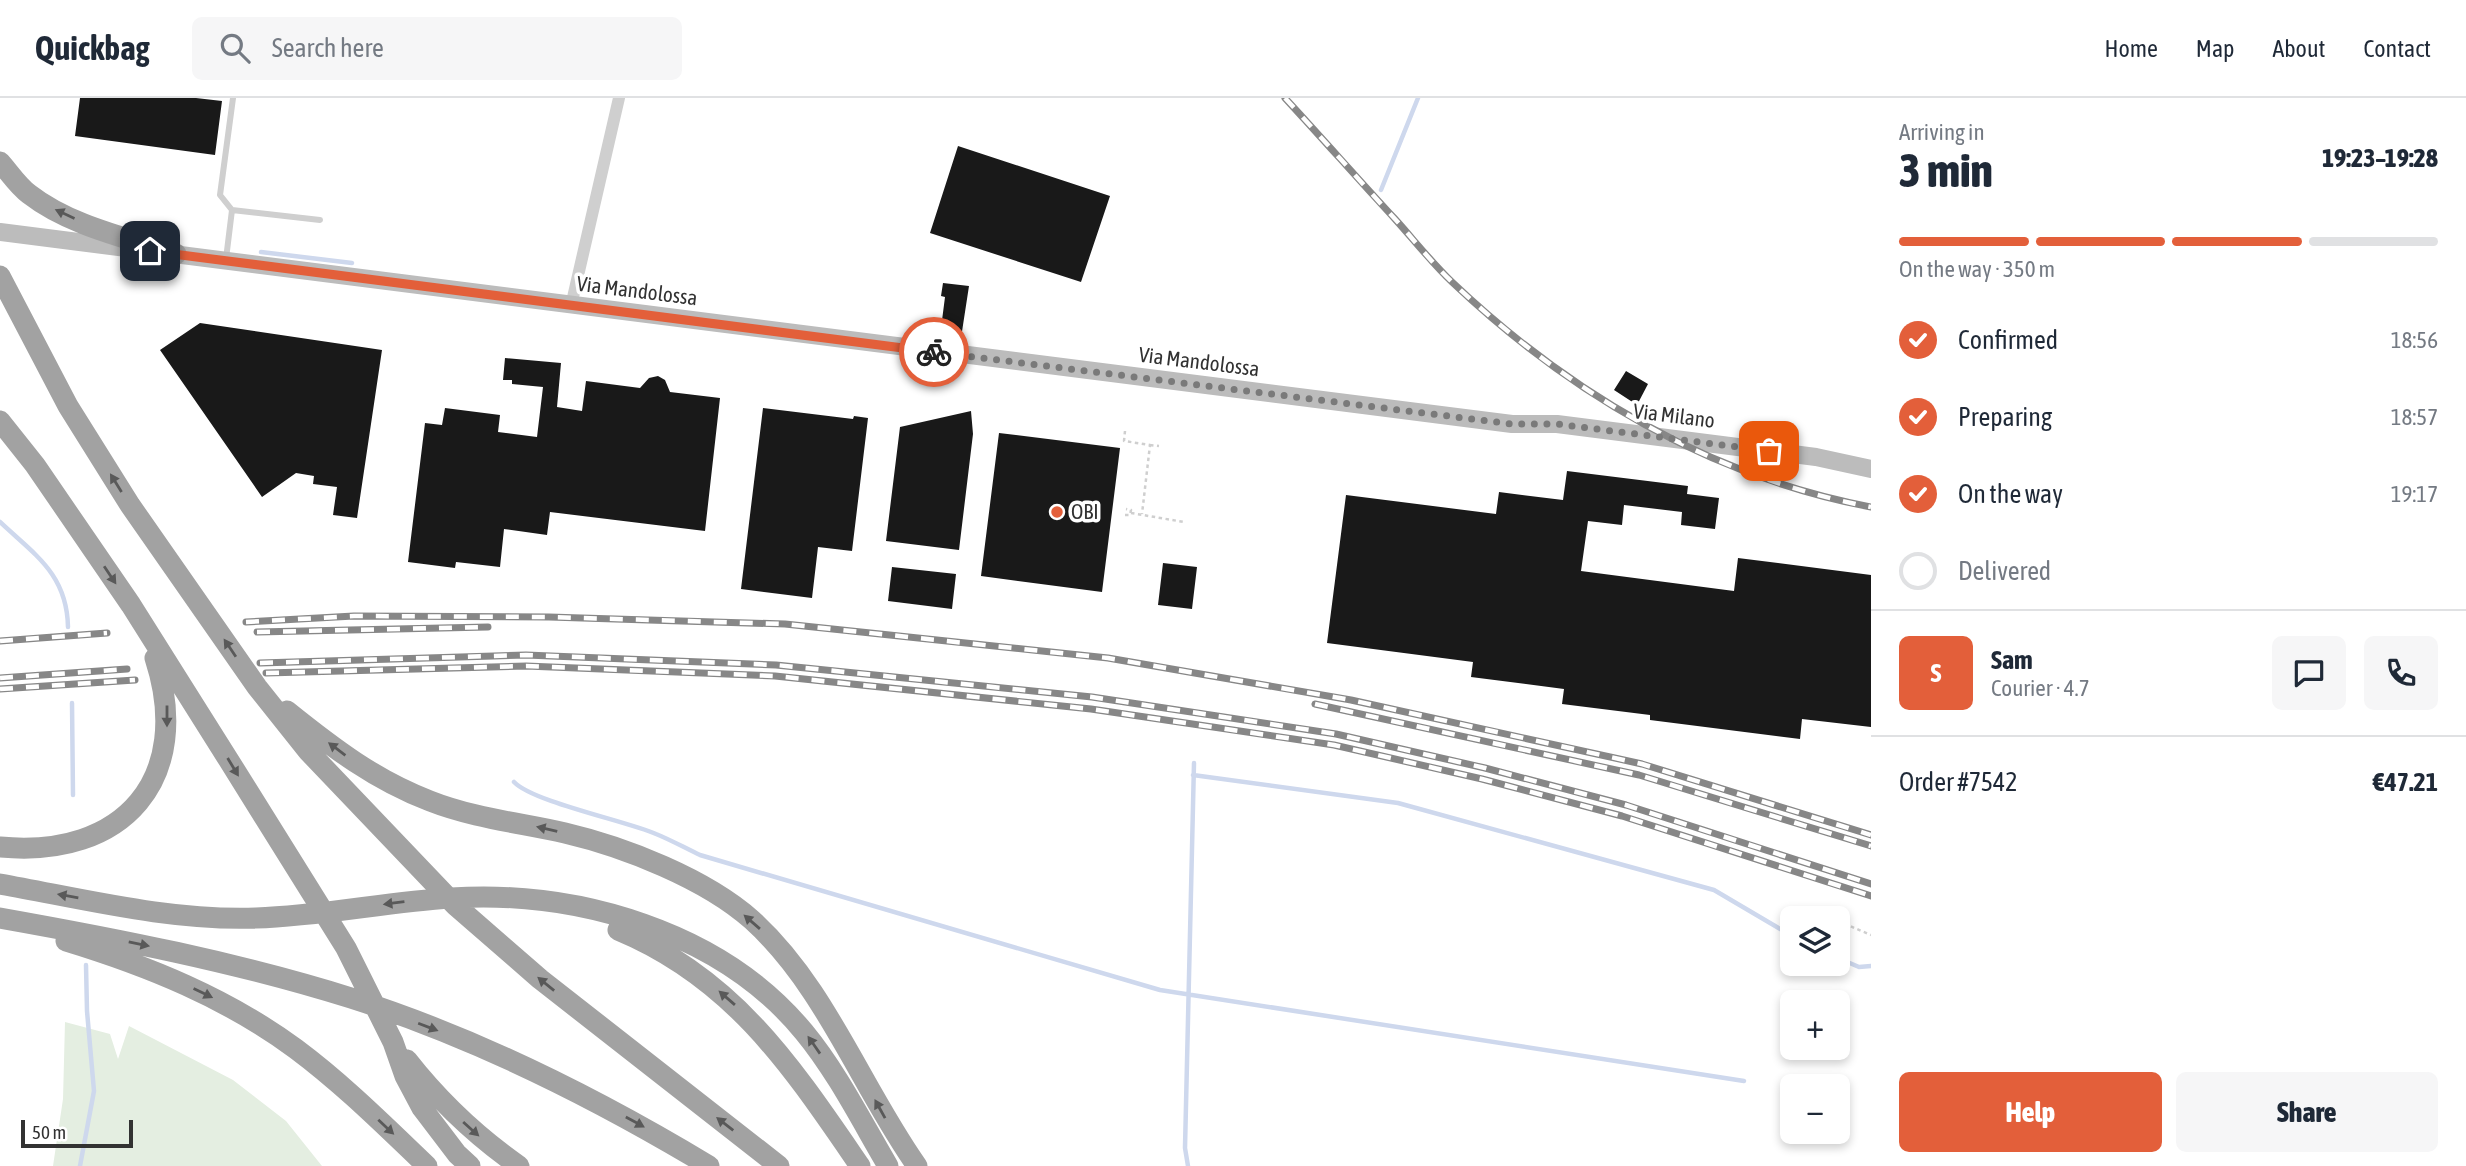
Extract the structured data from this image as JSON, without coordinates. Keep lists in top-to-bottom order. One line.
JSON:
{"streets":{"main road":["Via Mandolossa","Via Milano"]},"crossings":[["Via Mandolossa","Via Milano"]],"places":["OBI"],"scale_bar":"50 m","page":{"header":"Quickbag","search":"Search here","nav":["Home","Map","About","Contact"],"heading":["3 min","Arriving in","19:23–19:28"],"panel":["Sam","Courier · 4.7","Order #7542","€47.21"],"bar":"On the way · 350 m","list":[["Confirmed","18:56"],["Preparing","18:57"],["On the way","19:17"],"Delivered"],"round":"S","map_buttons":["+","−"],"buttons":["Help","Share"],"scale":"50 m"}}
